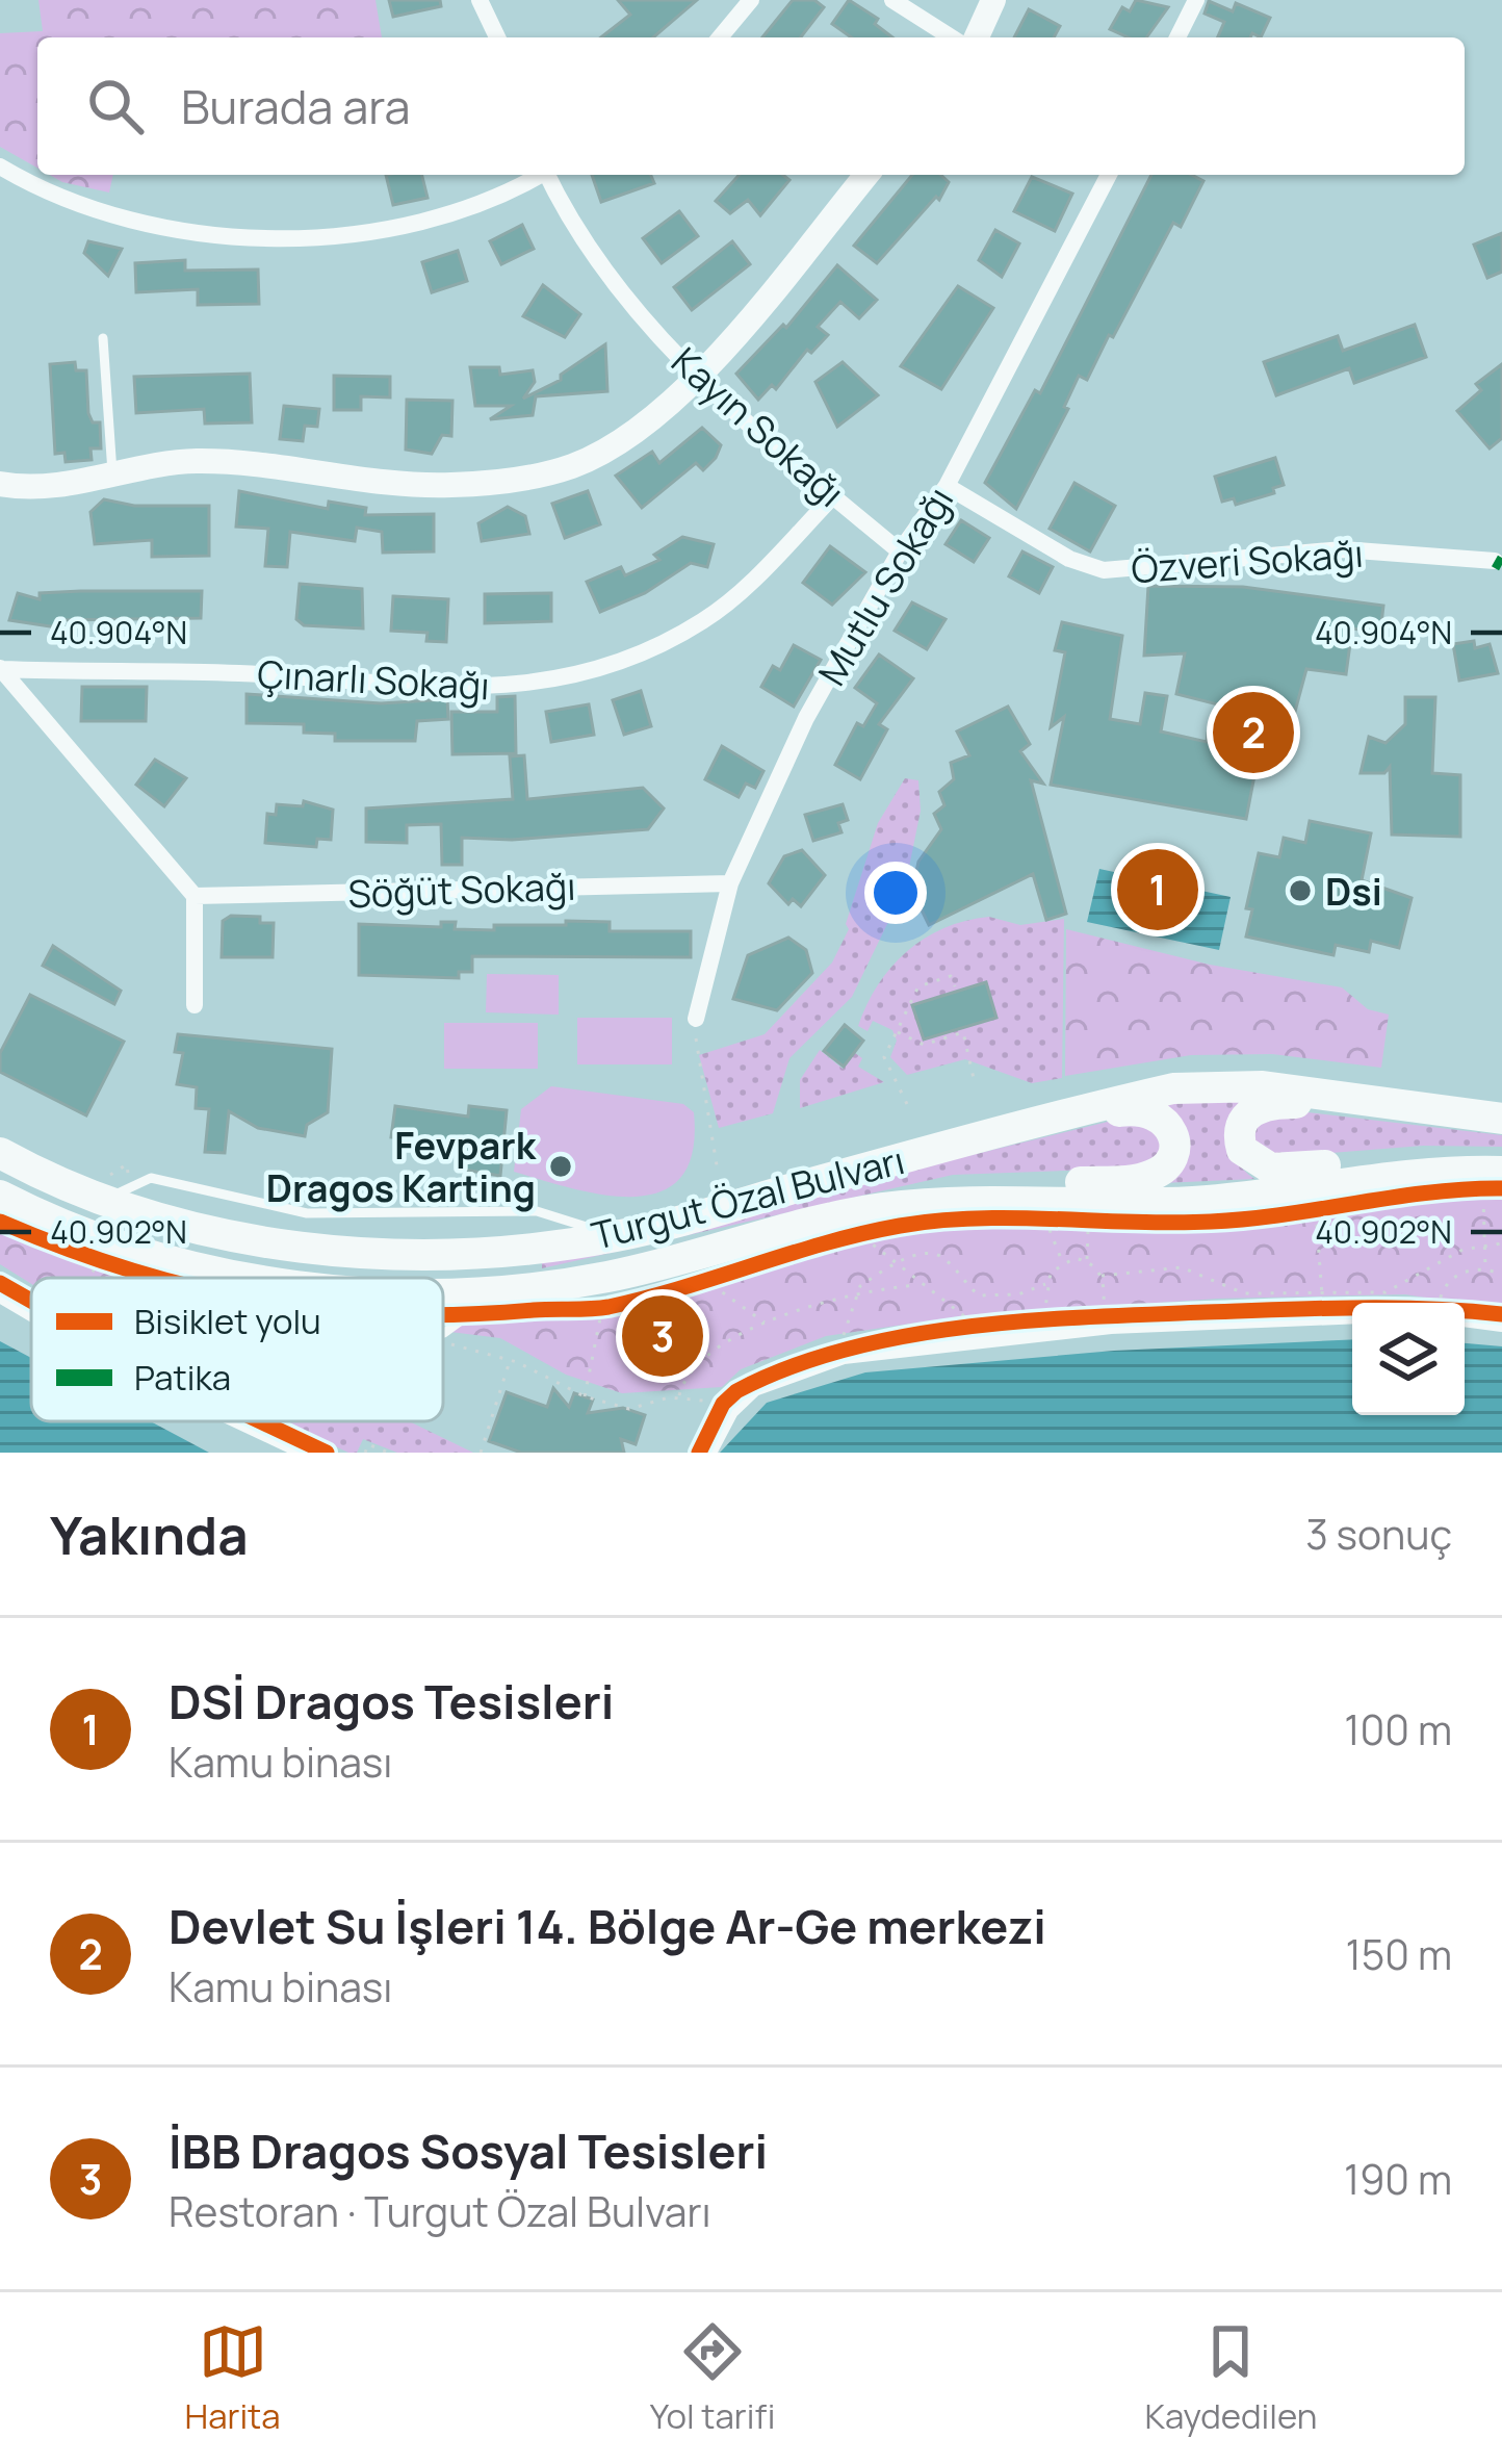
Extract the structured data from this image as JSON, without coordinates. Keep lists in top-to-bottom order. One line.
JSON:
{"streets":{"highway":["Turgut Özal Bulvarı"],"street":["Kayın Sokağı","Özveri Sokağı","Mutlu Sokağı","Çınarlı Sokağı","Söğüt Sokağı"]},"crossings":[["Kayın Sokağı","Mutlu Sokağı"],["Kayın Sokağı","Çınarlı Sokağı"],["Özveri Sokağı","Mutlu Sokağı"],["Mutlu Sokağı","Söğüt Sokağı"]],"places":["Dsi","Fevpark Dragos Karting"],"legend":["Bisiklet yolu","Patika"],"page":{"search":"Burada ara","pins":["2","1","3"],"heading":["Yakında","3 sonuç"],"list":[{"mark":"1","name":"DSİ Dragos Tesisleri","note":"Kamu binası","value":"100 m"},{"mark":"2","name":"Devlet Su İşleri 14. Bölge Ar-Ge merkezi","note":"Kamu binası","value":"150 m"},{"mark":"3","name":"İBB Dragos Sosyal Tesisleri","note":"Restoran · Turgut Özal Bulvarı","value":"190 m"}],"nav":["Harita","Yol tarifi","Kaydedilen"]},"coordinates":["40.904°N","40.902°N"]}
